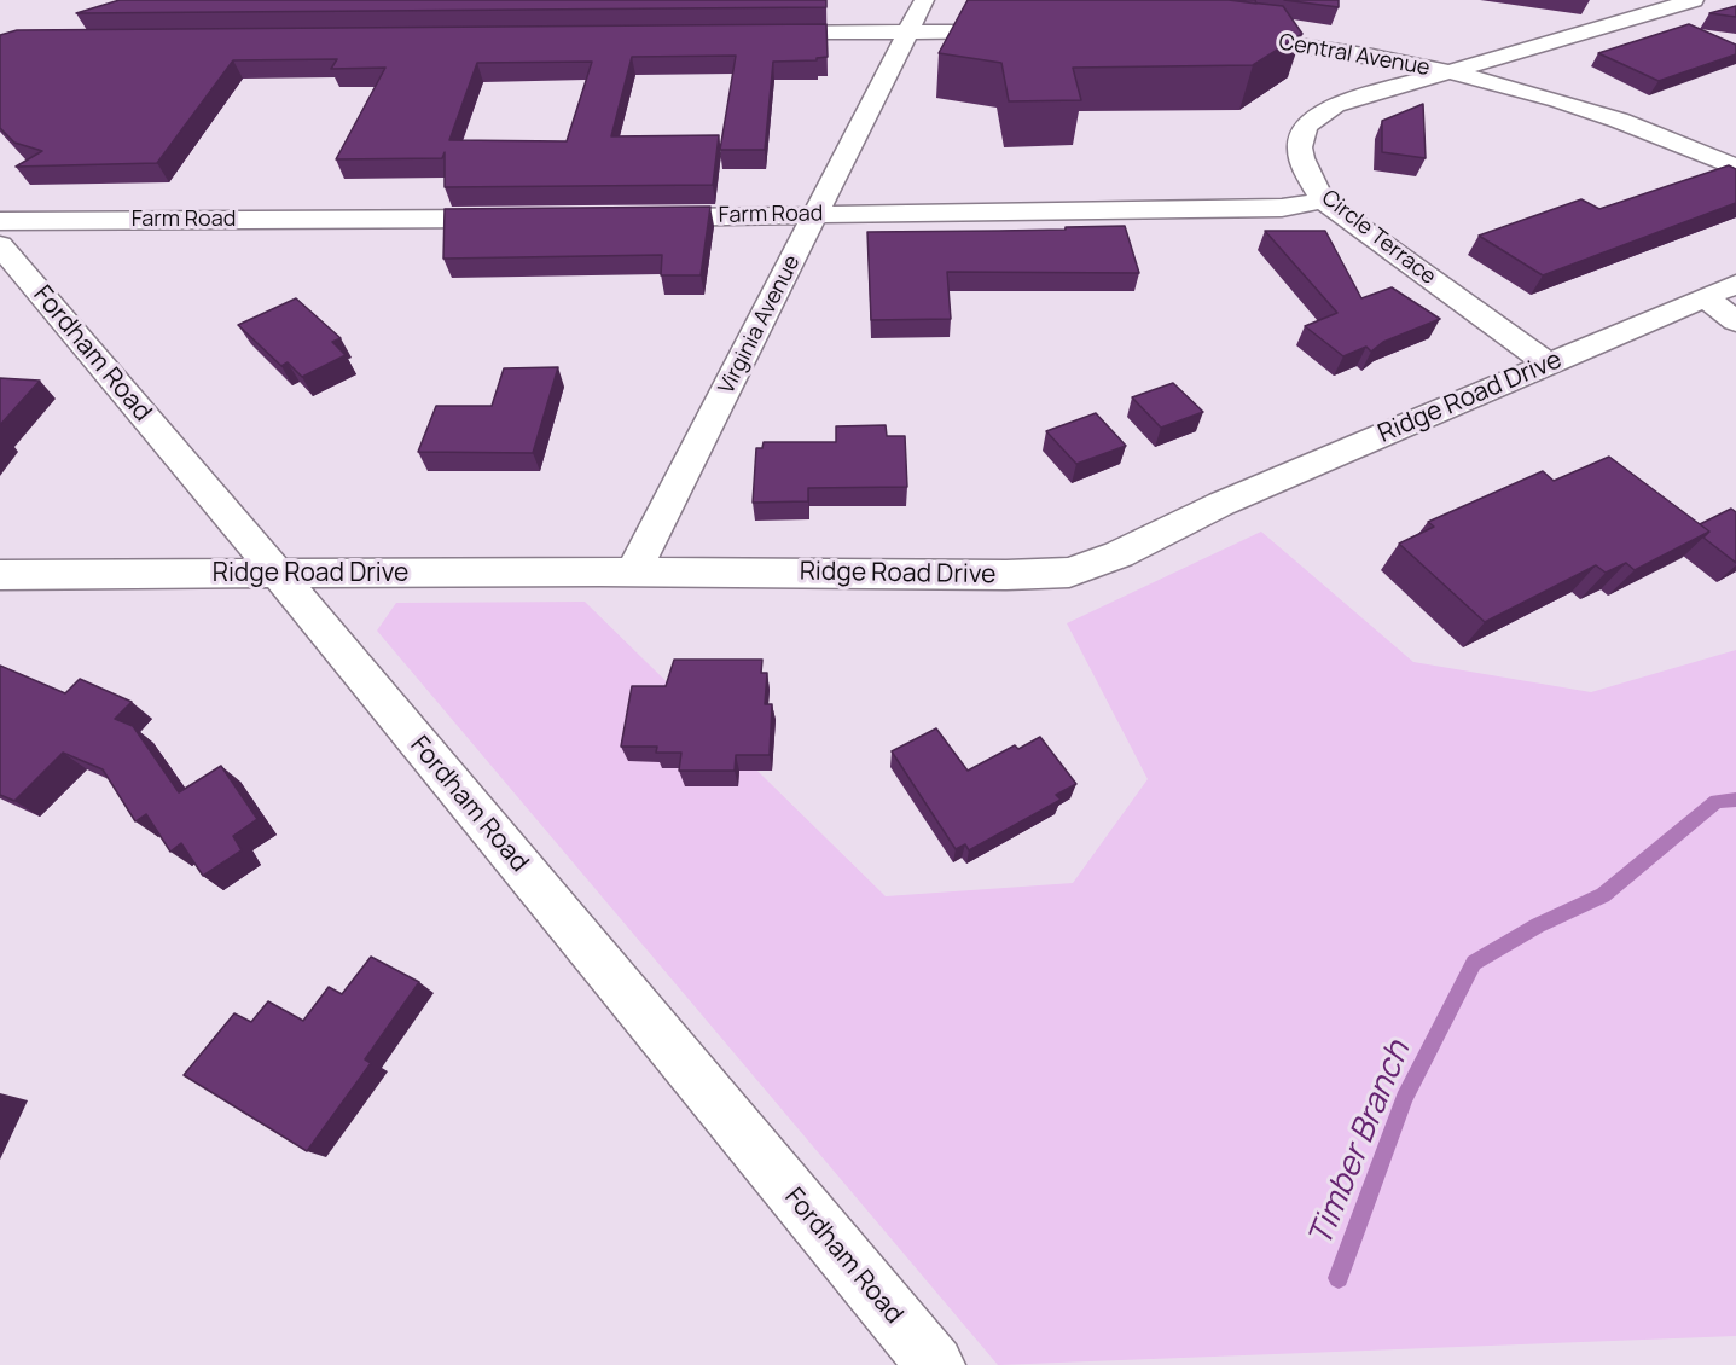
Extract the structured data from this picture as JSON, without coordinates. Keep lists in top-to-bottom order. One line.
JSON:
{"streets":{"street":["Central Avenue","Farm Road","Circle Terrace","Virginia Avenue","Fordham Road","Ridge Road Drive"]},"crossings":[["Central Avenue","Circle Terrace"],["Farm Road","Circle Terrace"],["Farm Road","Virginia Avenue"],["Circle Terrace","Ridge Road Drive"],["Virginia Avenue","Ridge Road Drive"],["Fordham Road","Ridge Road Drive"]],"water":["Timber Branch"]}
